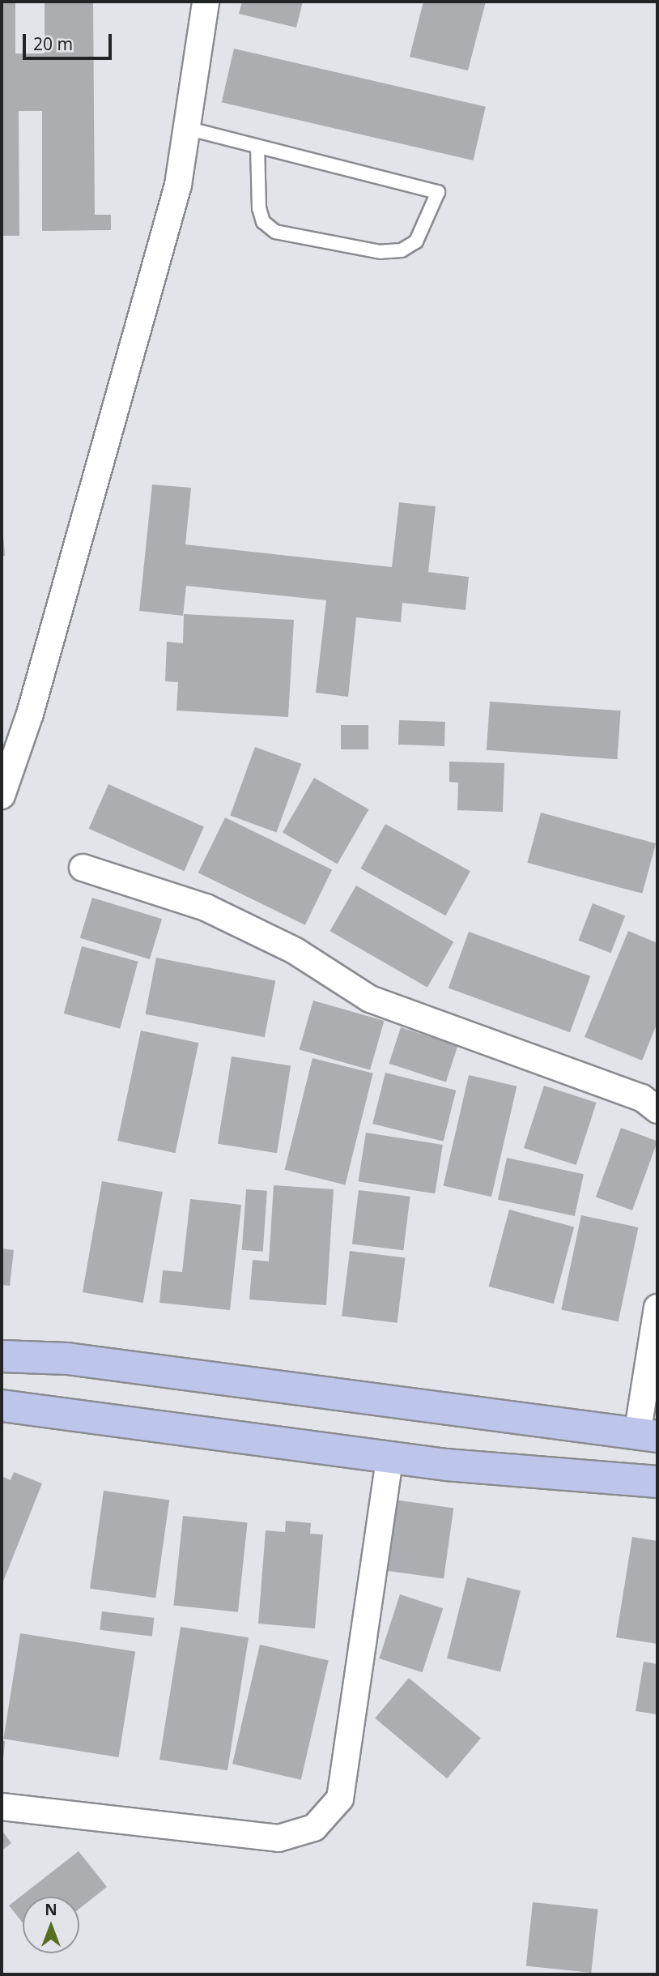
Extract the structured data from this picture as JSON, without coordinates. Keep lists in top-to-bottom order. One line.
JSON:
{"scale_bar":"20 m","north":"top"}
